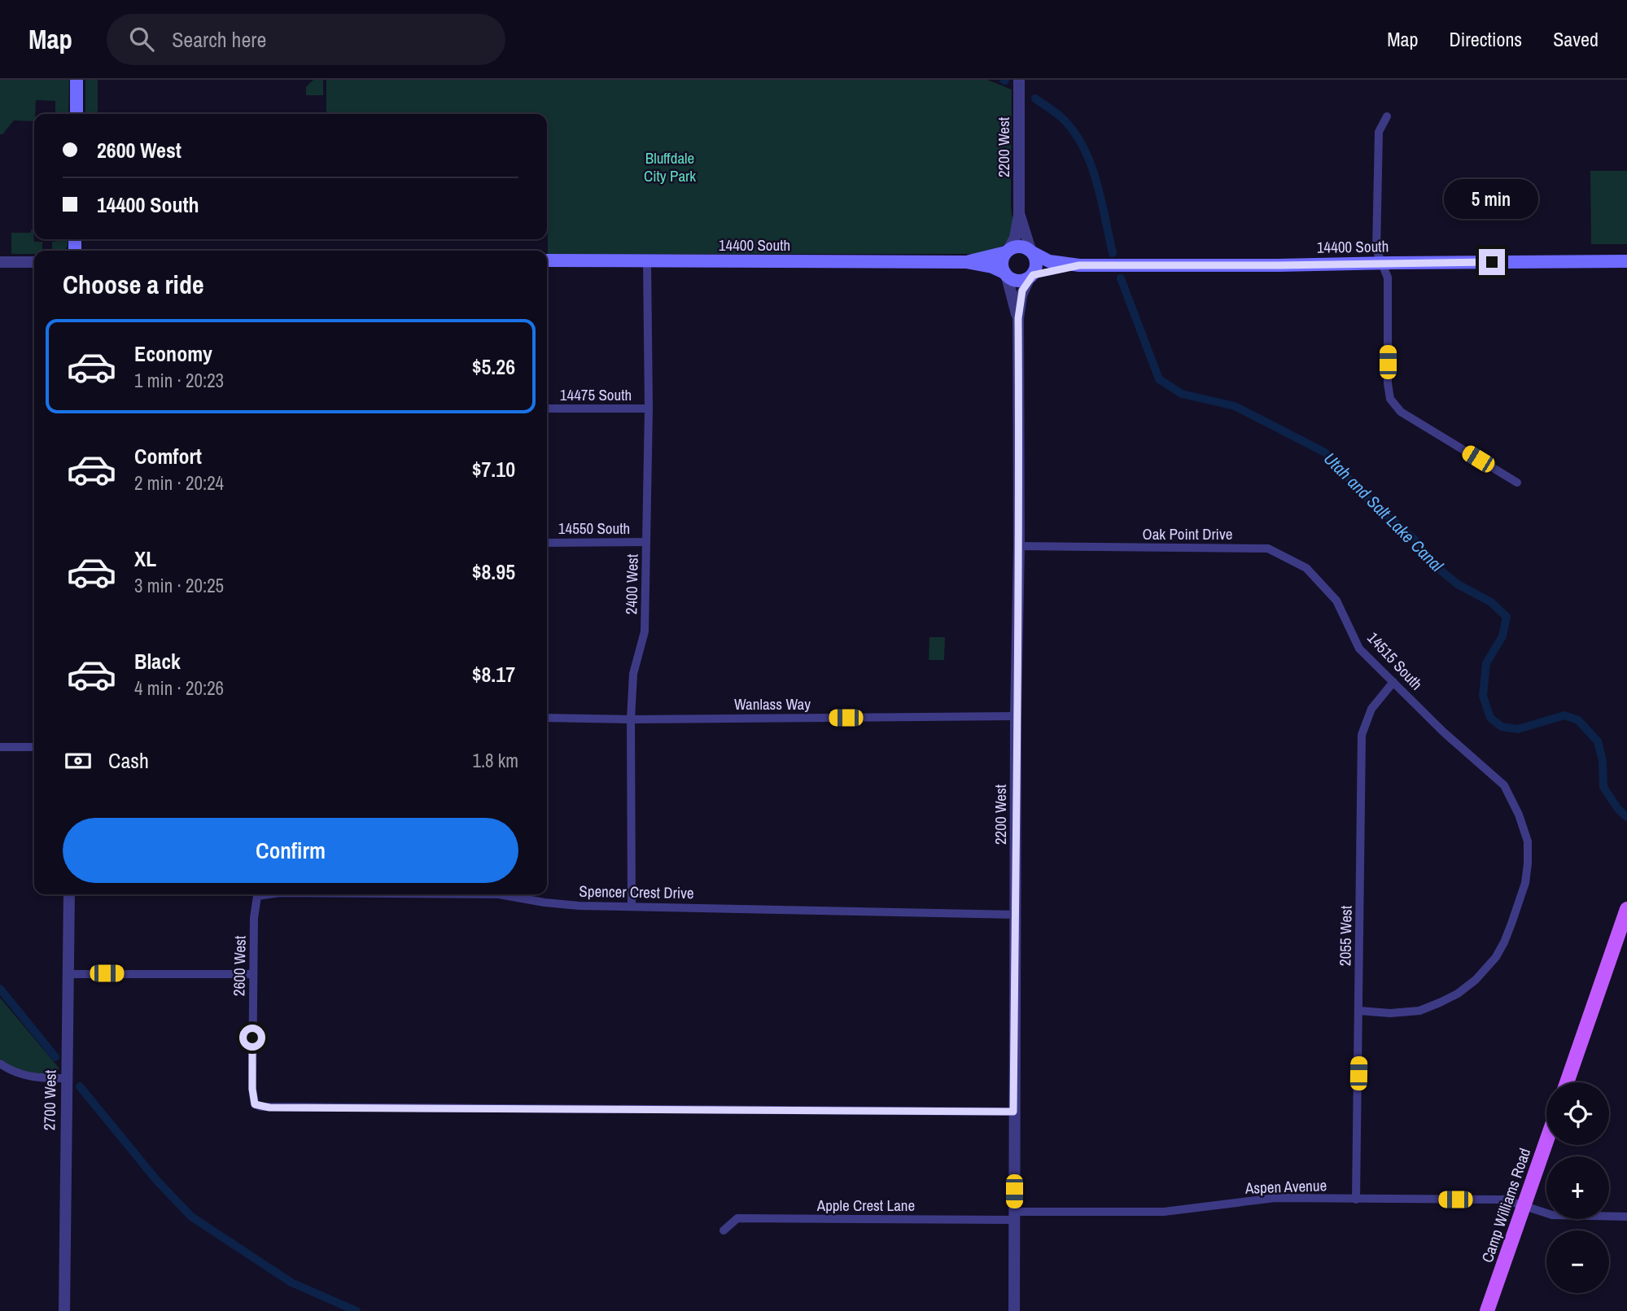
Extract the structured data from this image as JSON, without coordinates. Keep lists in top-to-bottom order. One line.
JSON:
{"streets":{"main road":["14400 South","Camp Williams Road"],"street":["2200 West","14475 South","14550 South","Oak Point Drive","2400 West","14515 South","Wanlass Way","Spencer Crest Drive","2055 West","2600 West","2700 West","Aspen Avenue","Apple Crest Lane"]},"crossings":[["2200 West","14400 South"],["2200 West","Oak Point Drive"],["2200 West","Wanlass Way"],["2200 West","Spencer Crest Drive"],["2200 West","2600 West"],["2200 West","Aspen Avenue"],["2200 West","Apple Crest Lane"],["14400 South","2400 West"],["14475 South","2400 West"],["14550 South","2400 West"],["Oak Point Drive","14515 South"],["2400 West","Wanlass Way"],["2400 West","Spencer Crest Drive"],["14515 South","2055 West"],["Spencer Crest Drive","2600 West"],["2055 West","Aspen Avenue"],["Aspen Avenue","Apple Crest Lane"],["Aspen Avenue","Camp Williams Road"]],"water":["Utah and Salt Lake Canal"],"parks":["Bluffdale City Park"],"page":{"header":"Map","search":"Search here","nav":["Map","Directions","Saved"],"banner":["2600 West","14400 South"],"bubble":"5 min","heading":"Choose a ride","list":[{"name":"Economy","note":"1 min · 20:23","value":"$5.26"},{"name":"Comfort","note":"2 min · 20:24","value":"$7.10"},{"name":"XL","note":"3 min · 20:25","value":"$8.95"},{"name":"Black","note":"4 min · 20:26","value":"$8.17"}],"pay":["Cash","1.8 km"],"buttons":"Confirm","map_buttons":["+","−"]}}
